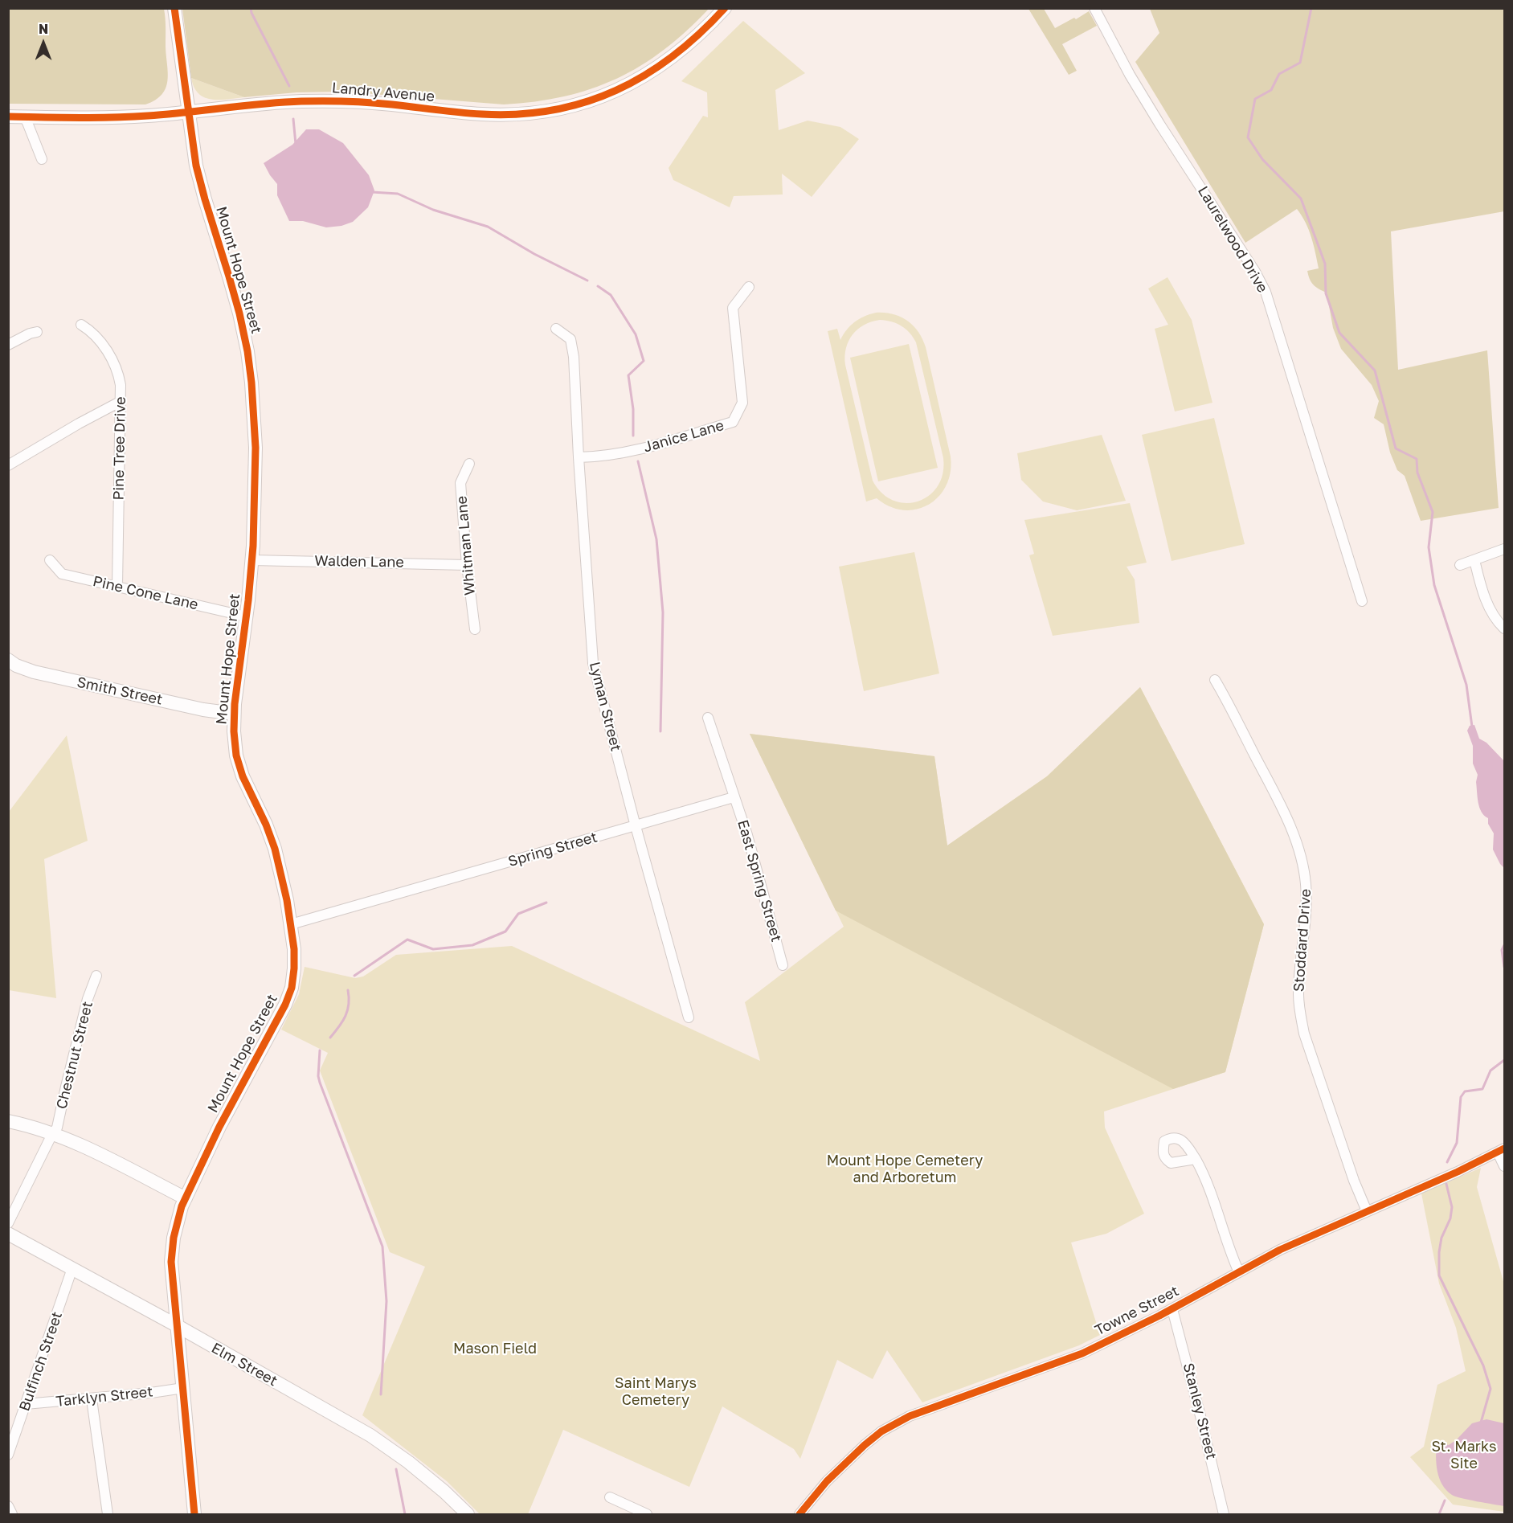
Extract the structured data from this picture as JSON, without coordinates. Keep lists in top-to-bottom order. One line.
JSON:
{"streets":{"street":["Landry Avenue","Laurelwood Drive","Mount Hope Street","Janice Lane","Pine Tree Drive","Whitman Lane","Walden Lane","Pine Cone Lane","Smith Street","Lyman Street","Spring Street","East Spring Street","Stoddard Drive","Chestnut Street","Towne Street","Bulfinch Street","Elm Street","Tarklyn Street","Stanley Street"]},"crossings":[["Landry Avenue","Mount Hope Street"],["Mount Hope Street","Walden Lane"],["Mount Hope Street","Pine Cone Lane"],["Mount Hope Street","Smith Street"],["Mount Hope Street","Spring Street"],["Mount Hope Street","Elm Street"],["Mount Hope Street","Tarklyn Street"],["Janice Lane","Lyman Street"],["Pine Tree Drive","Pine Cone Lane"],["Whitman Lane","Walden Lane"],["Lyman Street","Spring Street"],["Spring Street","East Spring Street"],["Stoddard Drive","Towne Street"],["Towne Street","Stanley Street"],["Bulfinch Street","Elm Street"],["Bulfinch Street","Tarklyn Street"]],"parks":["Mount Hope Cemetery and Arboretum","Mason Field","Saint Marys Cemetery","St. Marks Site"],"north":"top"}
